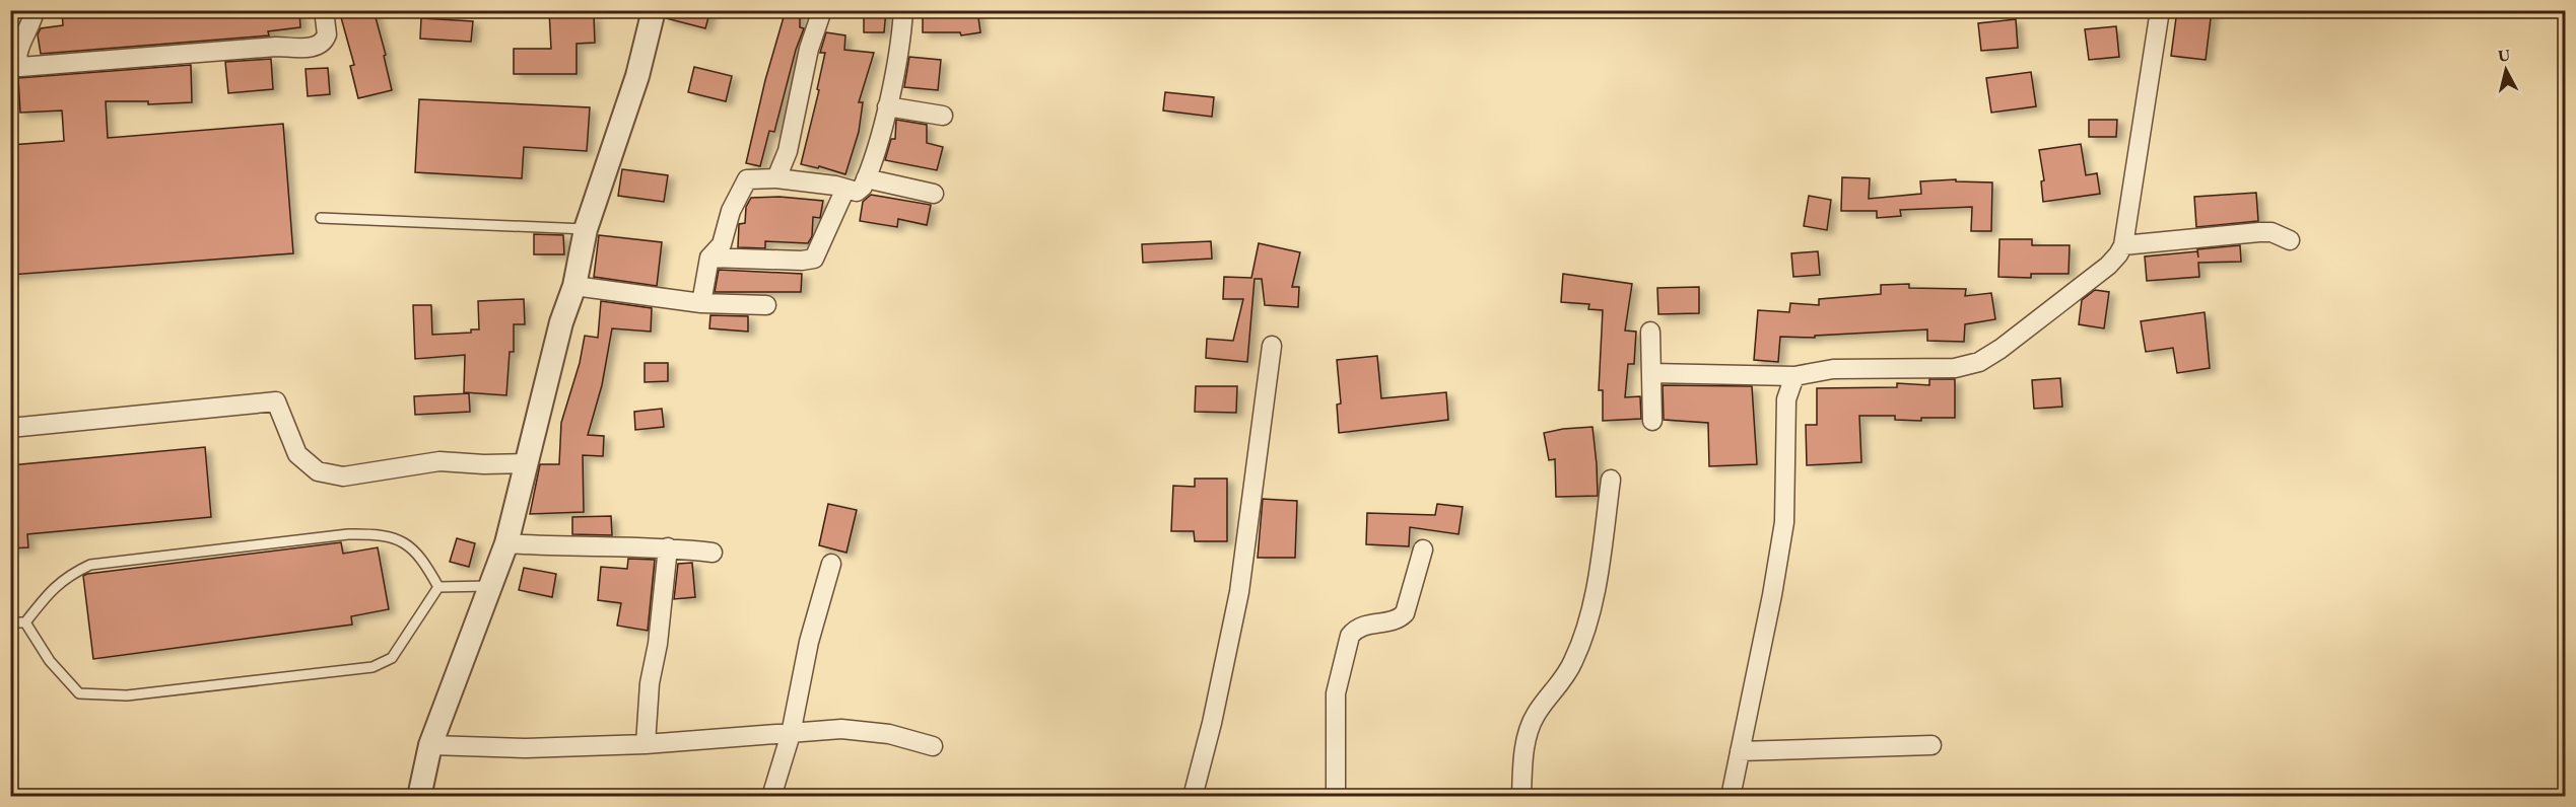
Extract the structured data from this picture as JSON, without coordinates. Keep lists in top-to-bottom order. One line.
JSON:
{"north":"top"}
